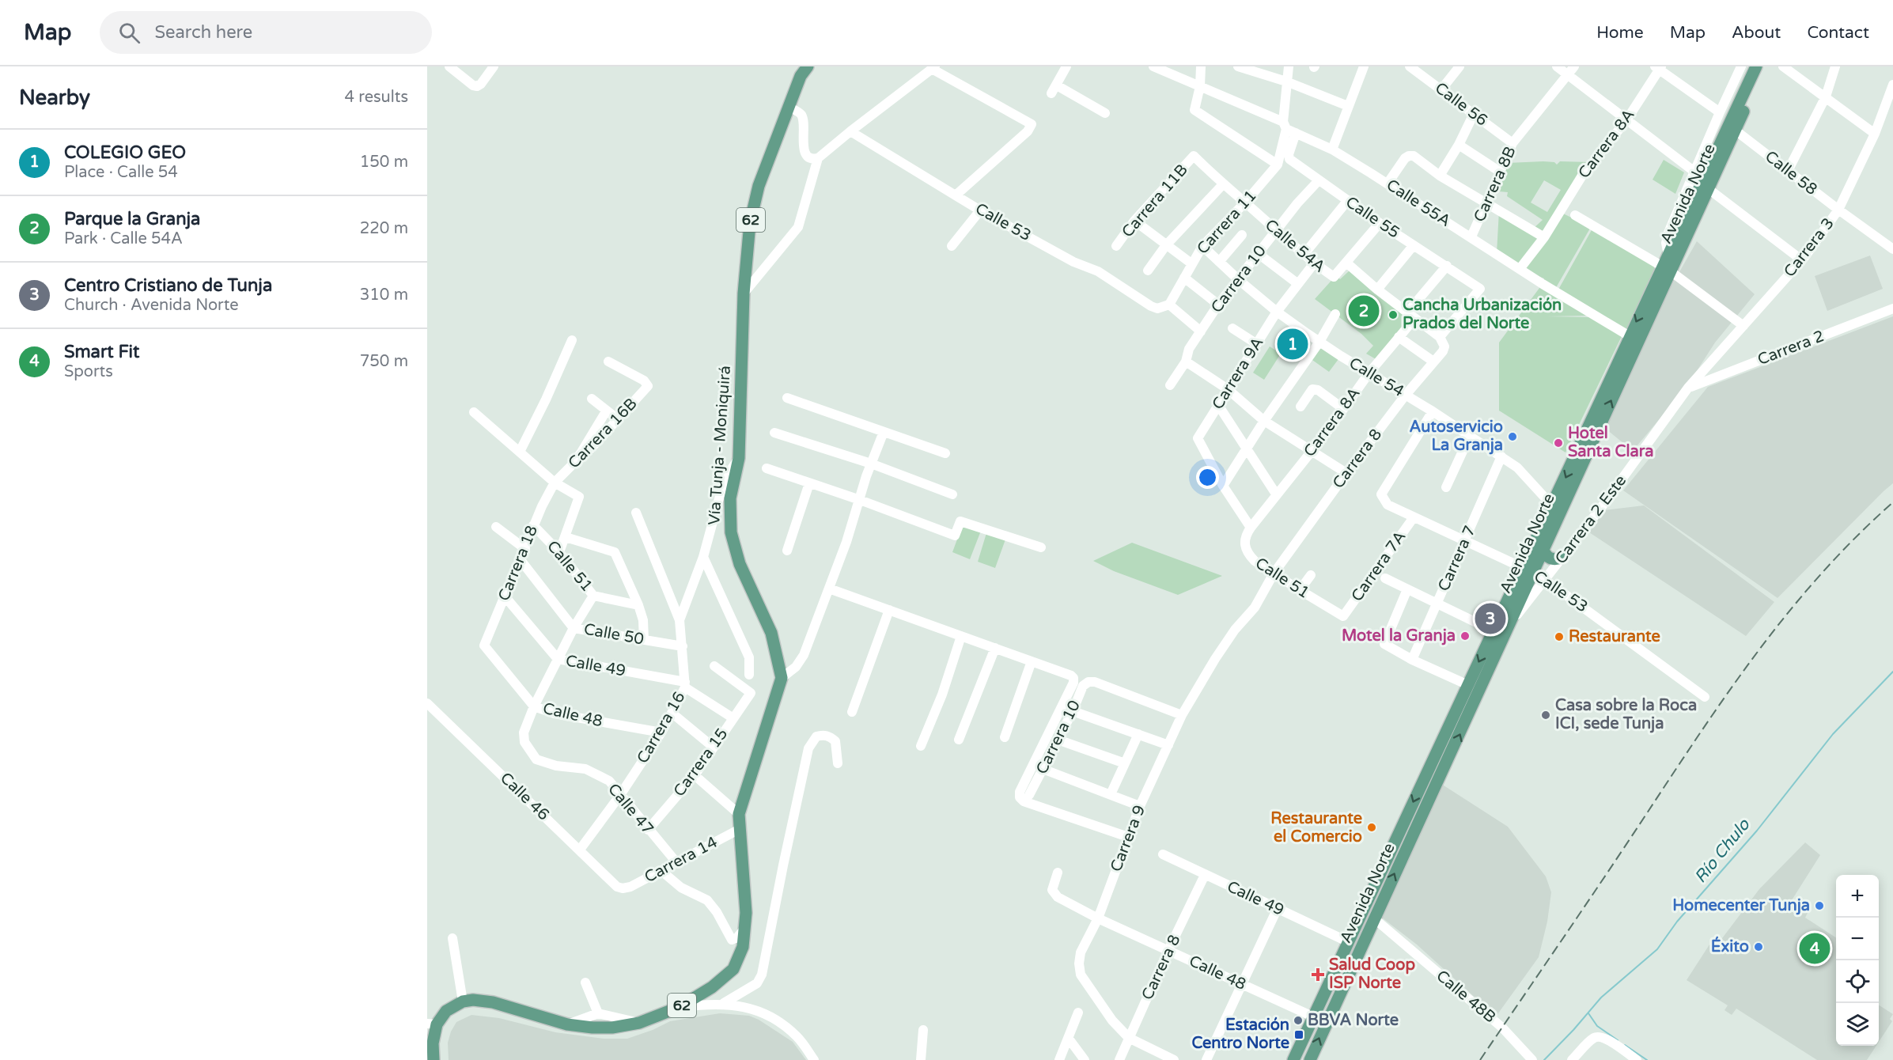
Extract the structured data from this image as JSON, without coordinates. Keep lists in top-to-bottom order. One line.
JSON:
{"streets":{"main road":["Avenida Norte","62","Vía Tunja - Moniquirá"],"street":["Calle 56","Carrera 8A","Calle 58","Carrera 8B","Carrera 11B","Calle 55A","Calle 55","Calle 53","Carrera 11","Calle 54A","Carrera 3","Carrera 10","Carrera 2","Carrera 9A","Calle 54","Carrera 16B","Carrera 8","Carrera 2 Este","Carrera 7","Carrera 18","Calle 51","Carrera 7A","Calle 50","Calle 49","Calle 48","Carrera 16","Carrera 15","Calle 46","Calle 47","Carrera 9","Carrera 14","Calle 48B"]},"crossings":[["Calle 56","Carrera 8B"],["Carrera 8A","Calle 55A"],["Carrera 8A","Calle 54A"],["Carrera 8A","Calle 54"],["Carrera 8A","Calle 51"],["Calle 58","Avenida Norte"],["Calle 58","Carrera 3"],["Carrera 8B","Calle 55A"],["Avenida Norte","Calle 55A"],["Avenida Norte","Calle 53"],["Avenida Norte","Calle 54"],["Avenida Norte","Carrera 2 Este"],["Avenida Norte","Calle 49"],["Avenida Norte","Calle 48"],["Avenida Norte","Calle 48B"],["Carrera 11B","Calle 54A"],["Calle 55A","Calle 55"],["Calle 55A","Carrera 11"],["Calle 55","Carrera 11"],["Calle 55","Calle 54A"],["Calle 55","Carrera 10"],["62","Vía Tunja - Moniquirá"],["62","Carrera 14"],["Calle 53","Carrera 11"],["Calle 53","Calle 54"],["Calle 53","Carrera 2 Este"],["Calle 53","Carrera 7"],["Calle 53","Carrera 7A"],["Carrera 11","Calle 54A"],["Carrera 11","Calle 54"],["Calle 54A","Carrera 10"],["Calle 54A","Carrera 9A"],["Calle 54A","Carrera 8"],["Carrera 3","Carrera 2"],["Carrera 3","Carrera 2 Este"],["Carrera 10","Calle 54"],["Carrera 10","Carrera 8"],["Carrera 10","Carrera 9"],["Carrera 2","Carrera 2 Este"],["Carrera 9A","Calle 54"],["Calle 54","Carrera 8"],["Calle 54","Carrera 7"],["Carrera 16B","Carrera 18"],["Vía Tunja - Moniquirá","Carrera 16"],["Carrera 8","Calle 51"],["Carrera 8","Calle 49"],["Carrera 8","Calle 48"],["Carrera 8","Carrera 9"],["Carrera 18","Calle 51"],["Carrera 18","Calle 50"],["Carrera 18","Calle 49"],["Carrera 18","Calle 48"],["Calle 51","Carrera 7A"],["Calle 50","Carrera 16"],["Calle 49","Carrera 16"],["Calle 49","Carrera 15"],["Calle 48","Carrera 16"],["Calle 48","Calle 47"],["Calle 48","Carrera 9"],["Carrera 16","Calle 46"],["Carrera 16","Calle 47"],["Carrera 15","Calle 47"],["Calle 46","Carrera 14"],["Calle 47","Carrera 14"]],"water":["Río Chulo"],"places":{"other":["Cancha Urbanización Prados del Norte","Autoservicio La Granja","Hotel Santa Clara","Motel la Granja","Restaurante","Casa sobre la Roca ICI, sede Tunja","Restaurante el Comercio","Homecenter Tunja","Éxito","BBVA Norte"],"health":["Salud Coop ISP Norte"],"transit":["Estación Centro Norte"]},"page":{"header":"Map","search":"Search here","nav":["Home","Map","About","Contact"],"heading":["Nearby","4 results"],"list":[{"mark":"1","name":"COLEGIO GEO","note":"Place · Calle 54","value":"150 m"},{"mark":"2","name":"Parque la Granja","note":"Park · Calle 54A","value":"220 m"},{"mark":"3","name":"Centro Cristiano de Tunja","note":"Church · Avenida Norte","value":"310 m"},{"mark":"4","name":"Smart Fit","note":"Sports","value":"750 m"}],"pins":["2","1","3","4"],"map_buttons":["+","−"]}}
